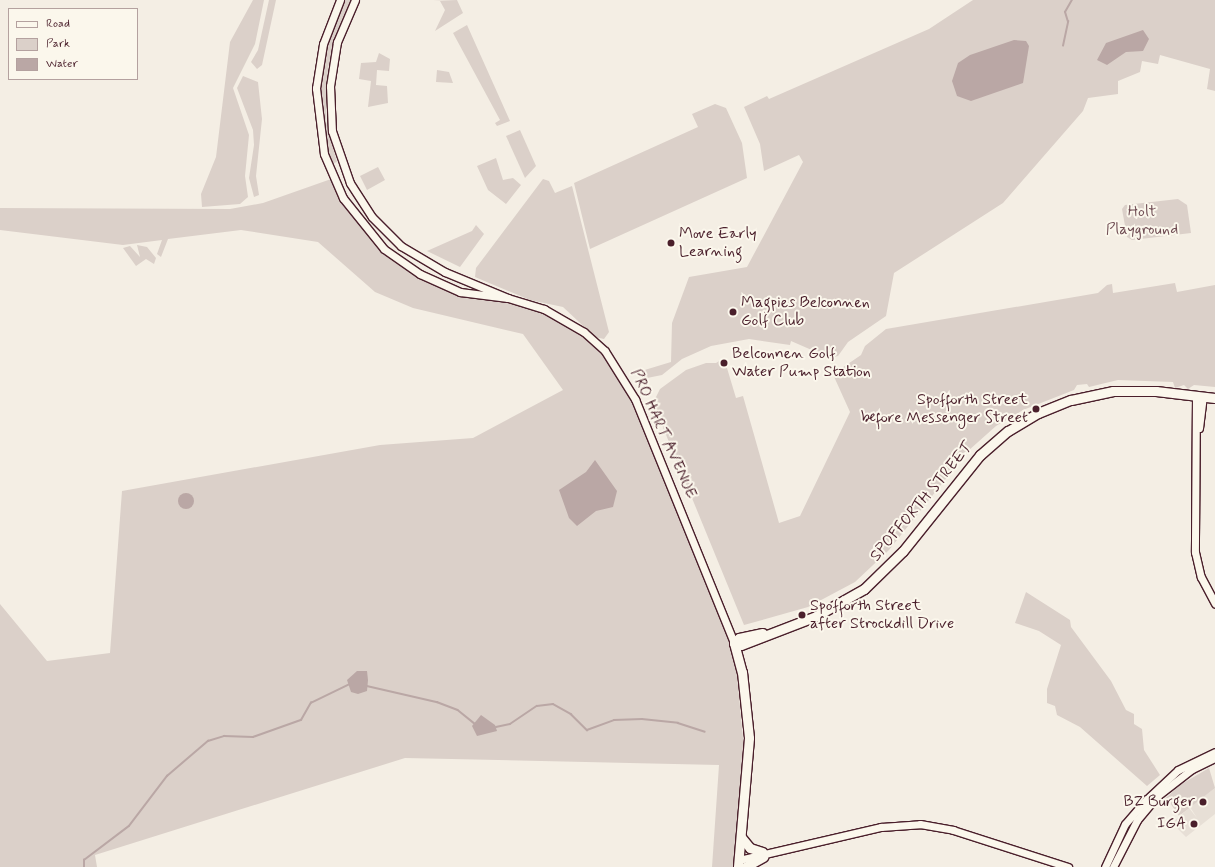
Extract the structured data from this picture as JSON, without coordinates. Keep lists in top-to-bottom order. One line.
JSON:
{"streets":{"main road":["SPOFFORTH STREET"],"street":["PRO HART AVENUE"]},"crossings":[["PRO HART AVENUE","SPOFFORTH STREET"]],"parks":["Holt Playground"],"places":["Move Early Learning","Magpies Belconnen Golf Club","Belconnen Golf Water Pump Station","Spofforth Street before Messenger Street","Spofforth Street after Strockdill Drive","BZ Burger","IGA"],"legend":["Road","Park","Water"]}
